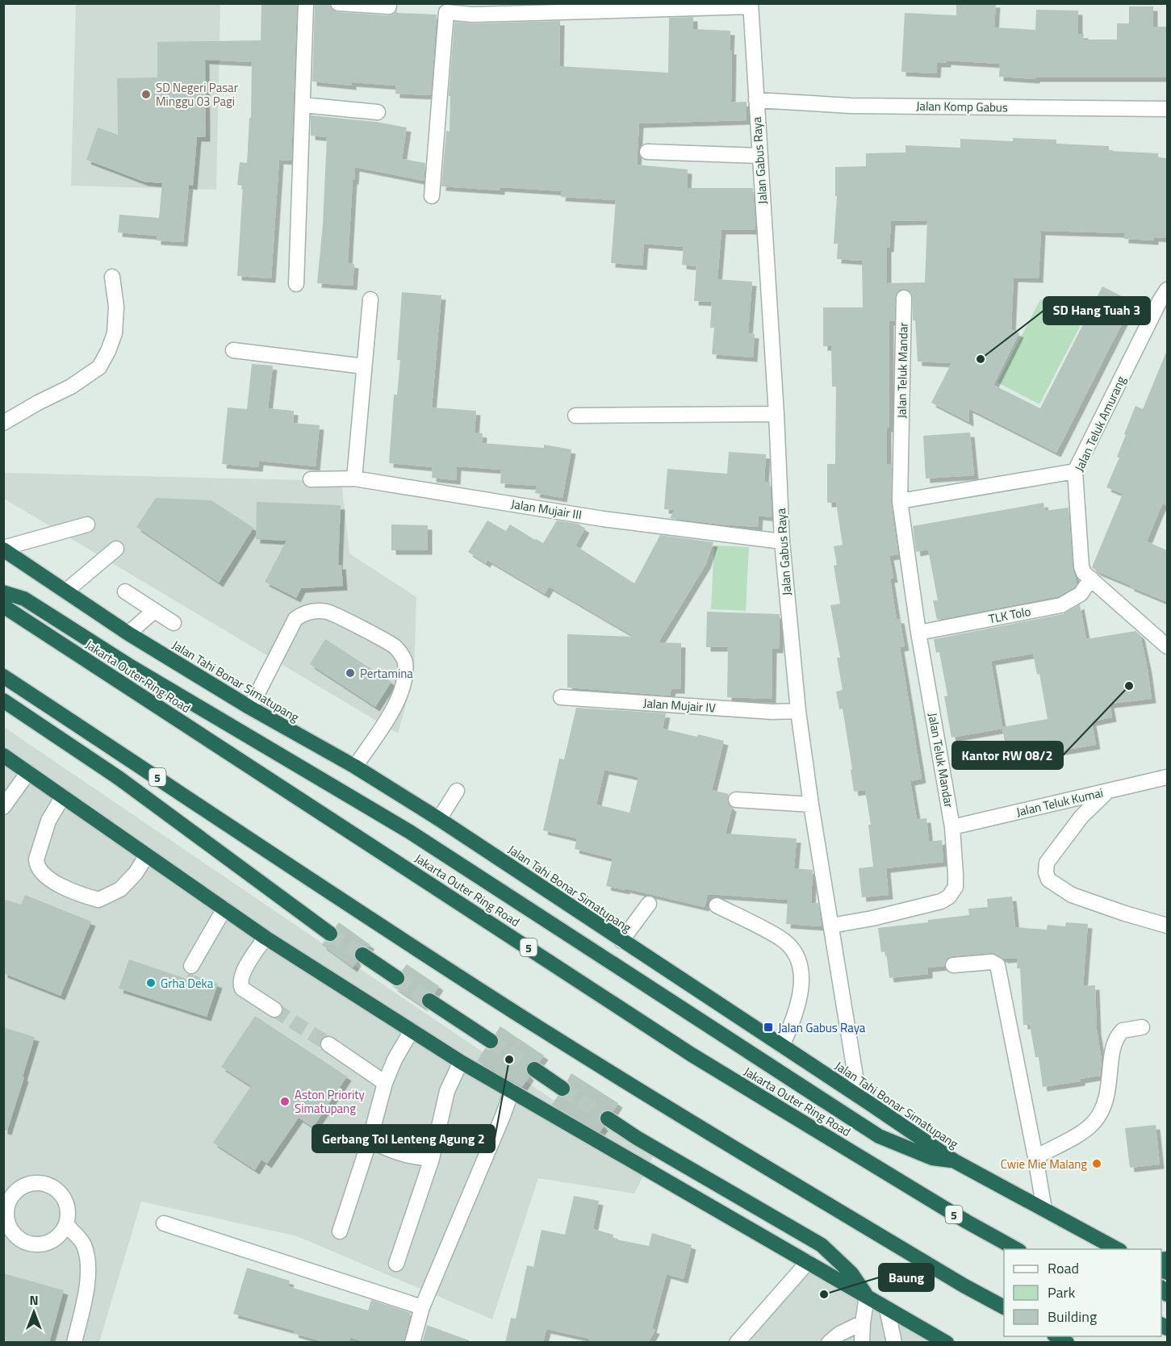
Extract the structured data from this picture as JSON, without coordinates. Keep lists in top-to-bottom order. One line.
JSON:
{"streets":{"highway":["Jakarta Outer Ring Road","Jalan Tahi Bonar Simatupang","5"],"street":["Jalan Komp Gabus","Jalan Gabus Raya","Jalan Teluk Mandar","Jalan Teluk Amurang","Jalan Mujair III","TLK Tolo","Jalan Mujair IV","Jalan Teluk Kumai"]},"crossings":[["Jalan Komp Gabus","Jalan Gabus Raya"],["Jalan Gabus Raya","Jalan Teluk Mandar"],["Jalan Gabus Raya","Jalan Mujair III"],["Jalan Gabus Raya","Jalan Tahi Bonar Simatupang"],["Jalan Gabus Raya","Jalan Mujair IV"],["Jalan Teluk Mandar","TLK Tolo"],["Jalan Teluk Mandar","Jalan Teluk Kumai"],["Jalan Teluk Amurang","TLK Tolo"]],"places":{"other":["SD Negeri Pasar Minggu 03 Pagi","SD Hang Tuah 3","Pertamina","Kantor RW 08/2","Grha Deka","Gerbang Tol Lenteng Agung 2","Aston Priority Simatupang","Cwie Mie Malang","Baung"],"transit":["Jalan Gabus Raya"]},"legend":["Road","Park","Building"],"north":"top"}
